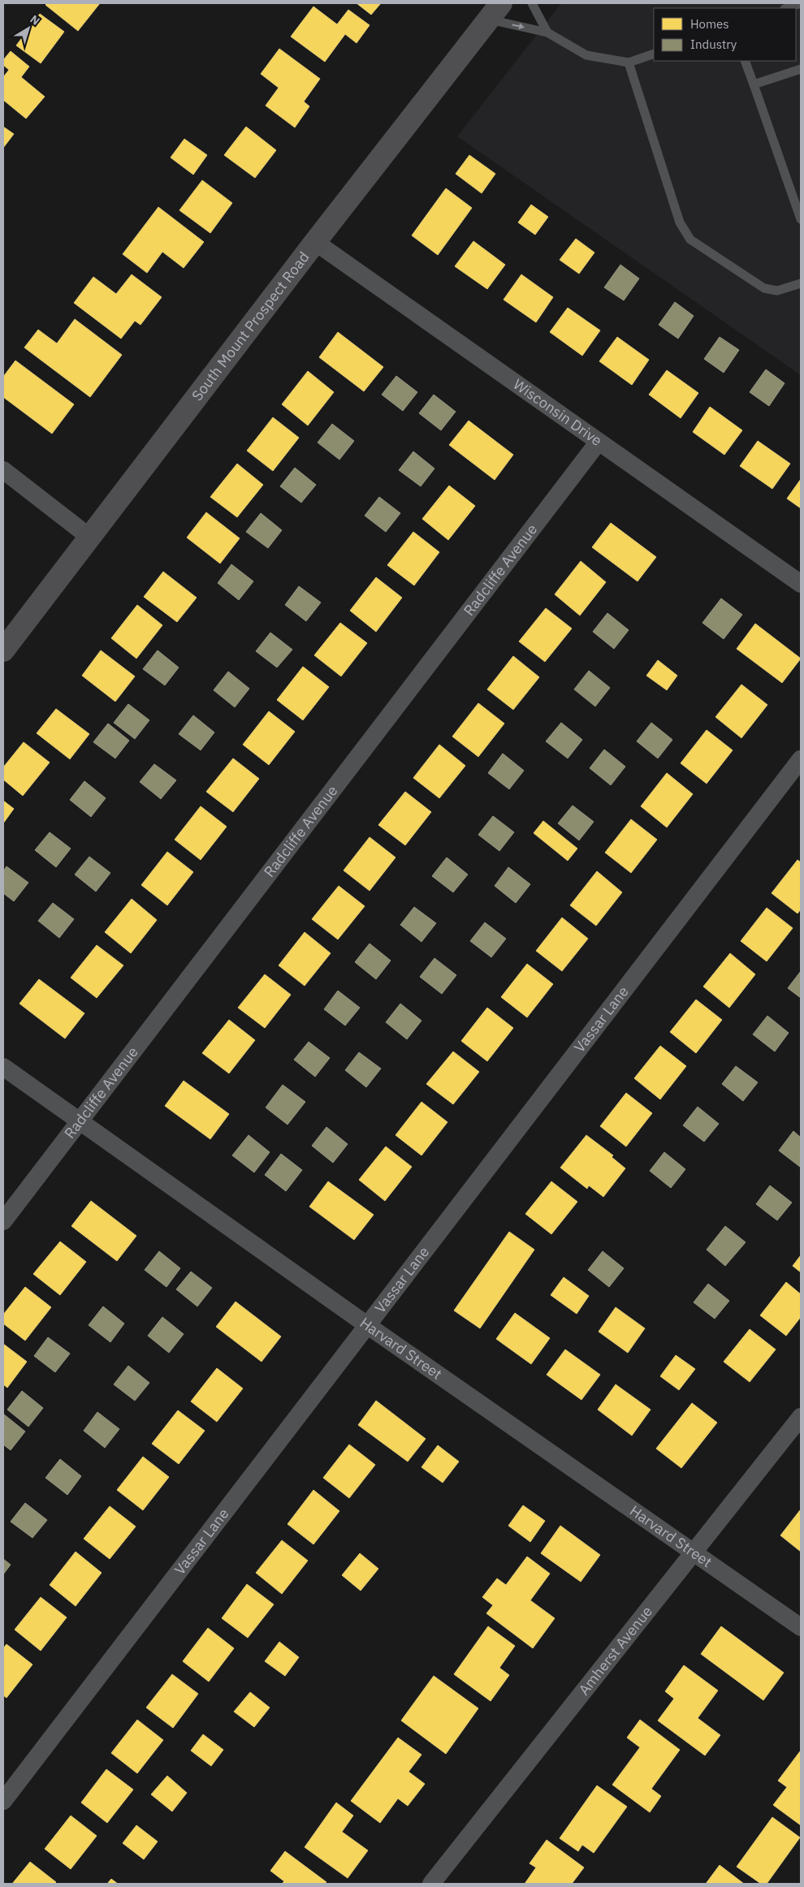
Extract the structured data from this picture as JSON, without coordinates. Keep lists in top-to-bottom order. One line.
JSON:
{"streets":{"main road":["South Mount Prospect Road"],"street":["Wisconsin Drive","Radcliffe Avenue","Vassar Lane","Harvard Street","Amherst Avenue"]},"crossings":[["South Mount Prospect Road","Wisconsin Drive"],["Wisconsin Drive","Radcliffe Avenue"],["Radcliffe Avenue","Harvard Street"],["Vassar Lane","Harvard Street"],["Harvard Street","Amherst Avenue"]],"legend":["Homes","Industry"],"north":"top right"}
